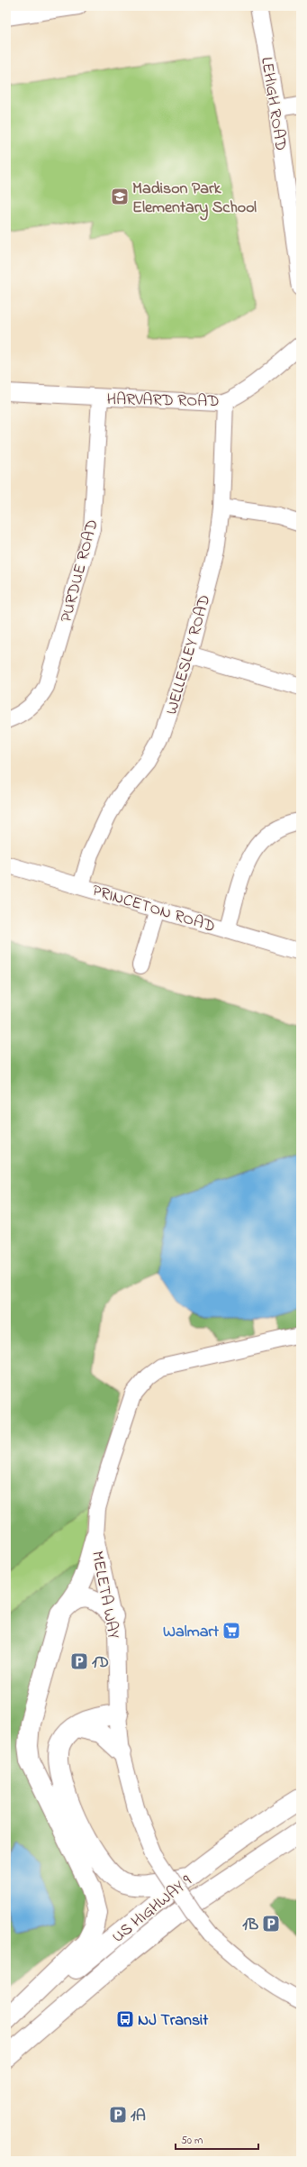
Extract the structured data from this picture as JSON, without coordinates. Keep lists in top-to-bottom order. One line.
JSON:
{"streets":{"highway":["US HIGHWAY 9"],"street":["LEHIGH ROAD","HARVARD ROAD","PURDUE ROAD","WELLESLEY ROAD","PRINCETON ROAD","MELETA WAY"]},"crossings":[["HARVARD ROAD","PURDUE ROAD"],["HARVARD ROAD","WELLESLEY ROAD"],["WELLESLEY ROAD","PRINCETON ROAD"]],"places":{"school or university":["Madison Park Elementary School"],"supermarket":["Walmart"],"parking":["1D","1B","1A"],"bus stop":["NJ Transit"]},"scale_bar":"50 m"}
